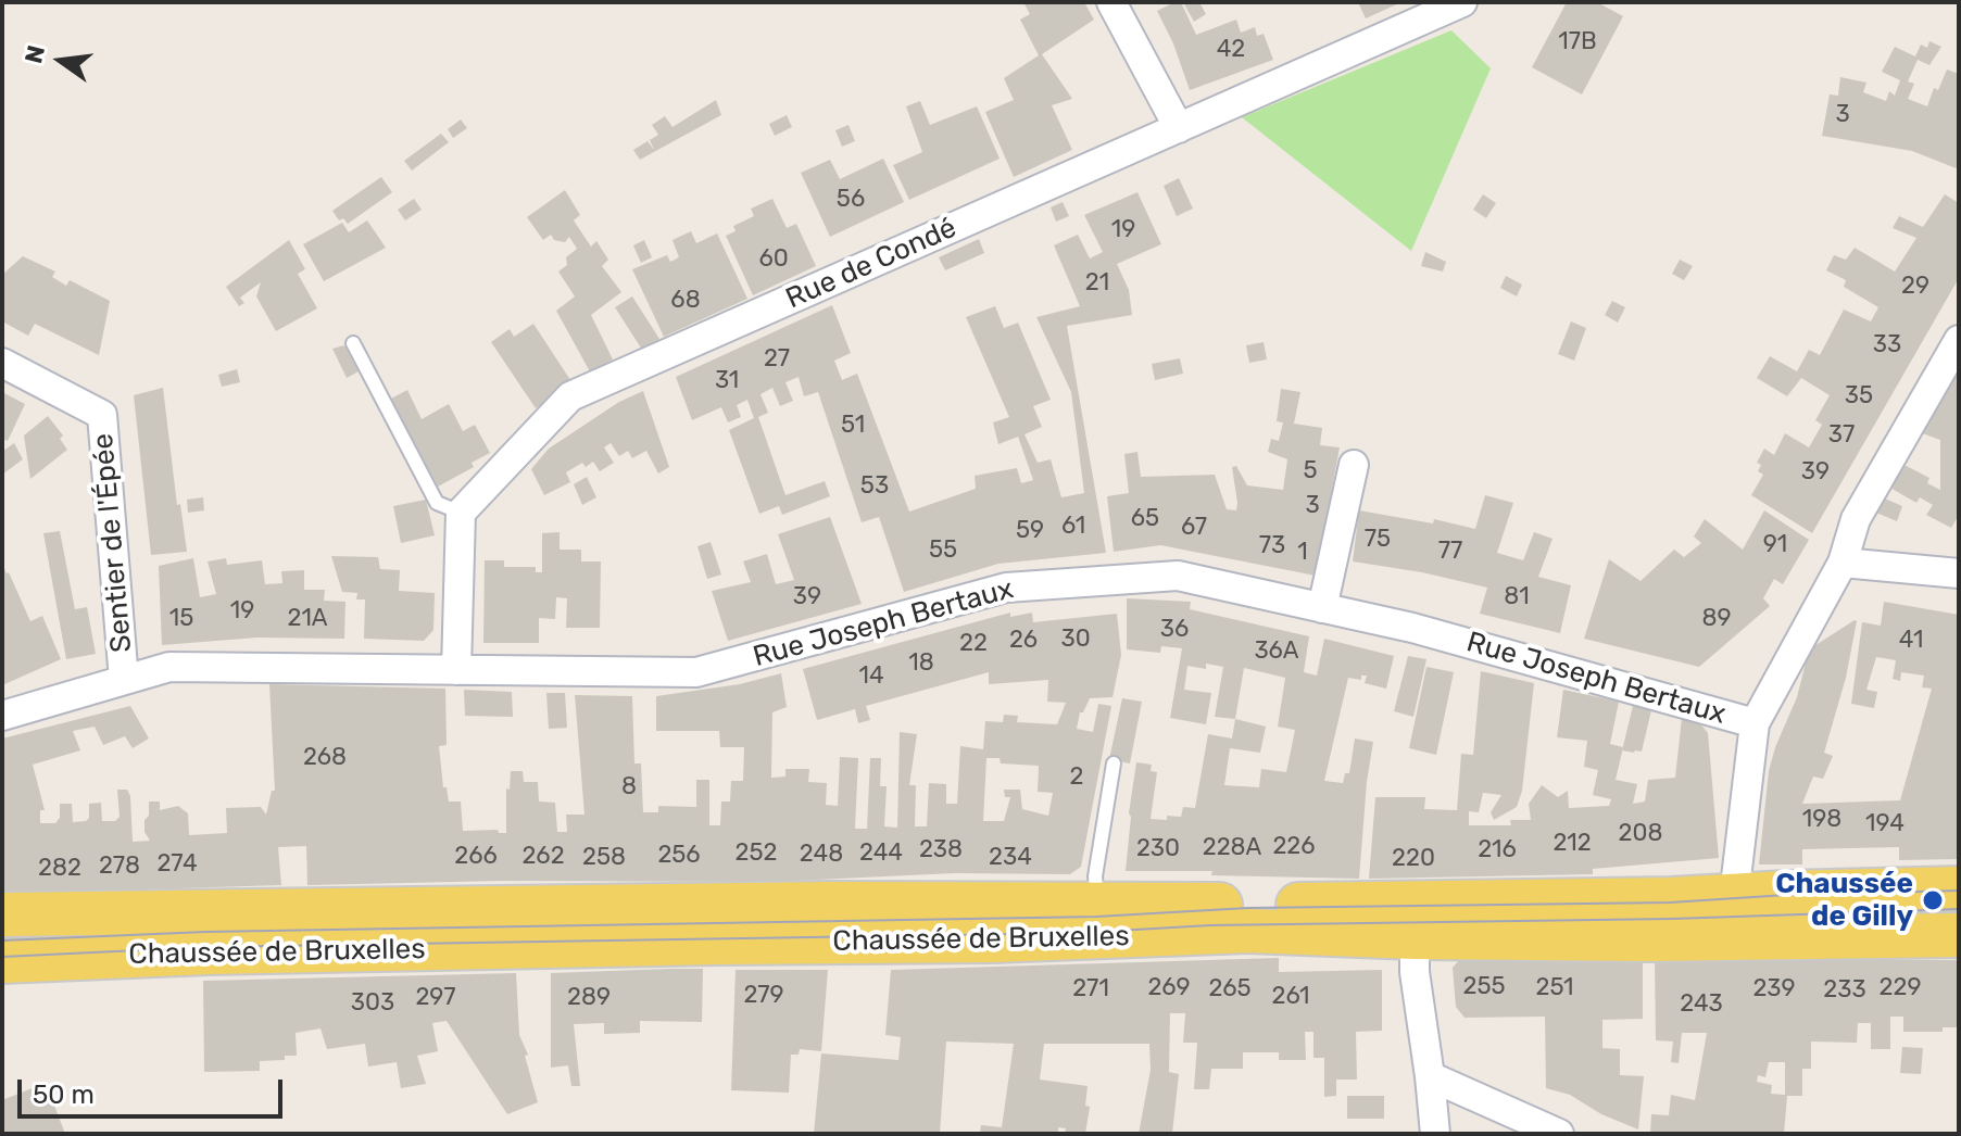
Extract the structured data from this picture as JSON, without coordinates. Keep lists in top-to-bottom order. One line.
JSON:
{"streets":{"main road":["Chaussée de Bruxelles"],"street":["Rue de Condé","Sentier de l'Épée","Rue Joseph Bertaux"]},"crossings":[["Sentier de l'Épée","Rue Joseph Bertaux"],["Rue Joseph Bertaux","Chaussée de Bruxelles"]],"places":["Chaussée de Gilly"],"house_numbers":["17B","42","3","56","19","60","21","29","68","33","27","31","35","51","37","5","39","53","3","65","61","67","59","75","91","73","55","77","1","39","81","19","15","21A","89","36","30","26","41","22","36A","18","14","268","2","8","198","194","208","212","226","228A","230","238","216","252","244","248","256","266","262","258","234","220","274","278","282","255","269","251","229","271","265","239","233","279","261","297","289","303","243"],"scale_bar":"50 m","north":"left"}
